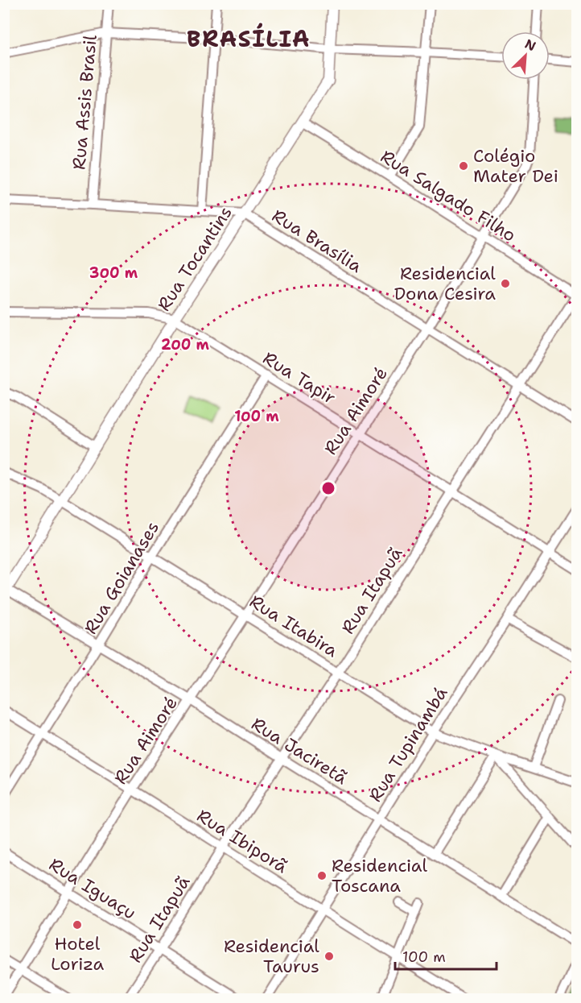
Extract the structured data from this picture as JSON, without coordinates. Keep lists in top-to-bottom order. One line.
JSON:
{"streets":{"main road":["Rua Tocantins"],"street":["Rua Assis Brasil","Rua Salgado Filho","Rua Brasília","Rua Tapir","Rua Aimoré","Rua Goianases","Rua Itapuã","Rua Itabira","Rua Tupinambá","Rua Jaciretã","Rua Ibiporã","Rua Iguaçu"]},"crossings":[["Rua Assis Brasil","Rua Brasília"],["Rua Salgado Filho","Rua Tocantins"],["Rua Salgado Filho","Rua Aimoré"],["Rua Salgado Filho","Rua Itapuã"],["Rua Brasília","Rua Tocantins"],["Rua Brasília","Rua Aimoré"],["Rua Brasília","Rua Itapuã"],["Rua Tocantins","Rua Tapir"],["Rua Tocantins","Rua Itabira"],["Rua Tocantins","Rua Jaciretã"],["Rua Tapir","Rua Aimoré"],["Rua Tapir","Rua Goianases"],["Rua Tapir","Rua Itapuã"],["Rua Tapir","Rua Tupinambá"],["Rua Aimoré","Rua Itabira"],["Rua Aimoré","Rua Jaciretã"],["Rua Aimoré","Rua Ibiporã"],["Rua Aimoré","Rua Iguaçu"],["Rua Goianases","Rua Itabira"],["Rua Goianases","Rua Jaciretã"],["Rua Goianases","Rua Ibiporã"],["Rua Itapuã","Rua Itabira"],["Rua Itapuã","Rua Jaciretã"],["Rua Itapuã","Rua Ibiporã"],["Rua Itapuã","Rua Iguaçu"],["Rua Itabira","Rua Tupinambá"],["Rua Tupinambá","Rua Jaciretã"],["Rua Tupinambá","Rua Ibiporã"]],"districts":["BRASÍLIA"],"places":["Colégio Mater Dei","Residencial Dona Cesira","Residencial Toscana","Hotel Loriza","Residencial Taurus"],"scale_bar":"100 m","north":"top right","rings":["300 m","200 m","100 m"]}
